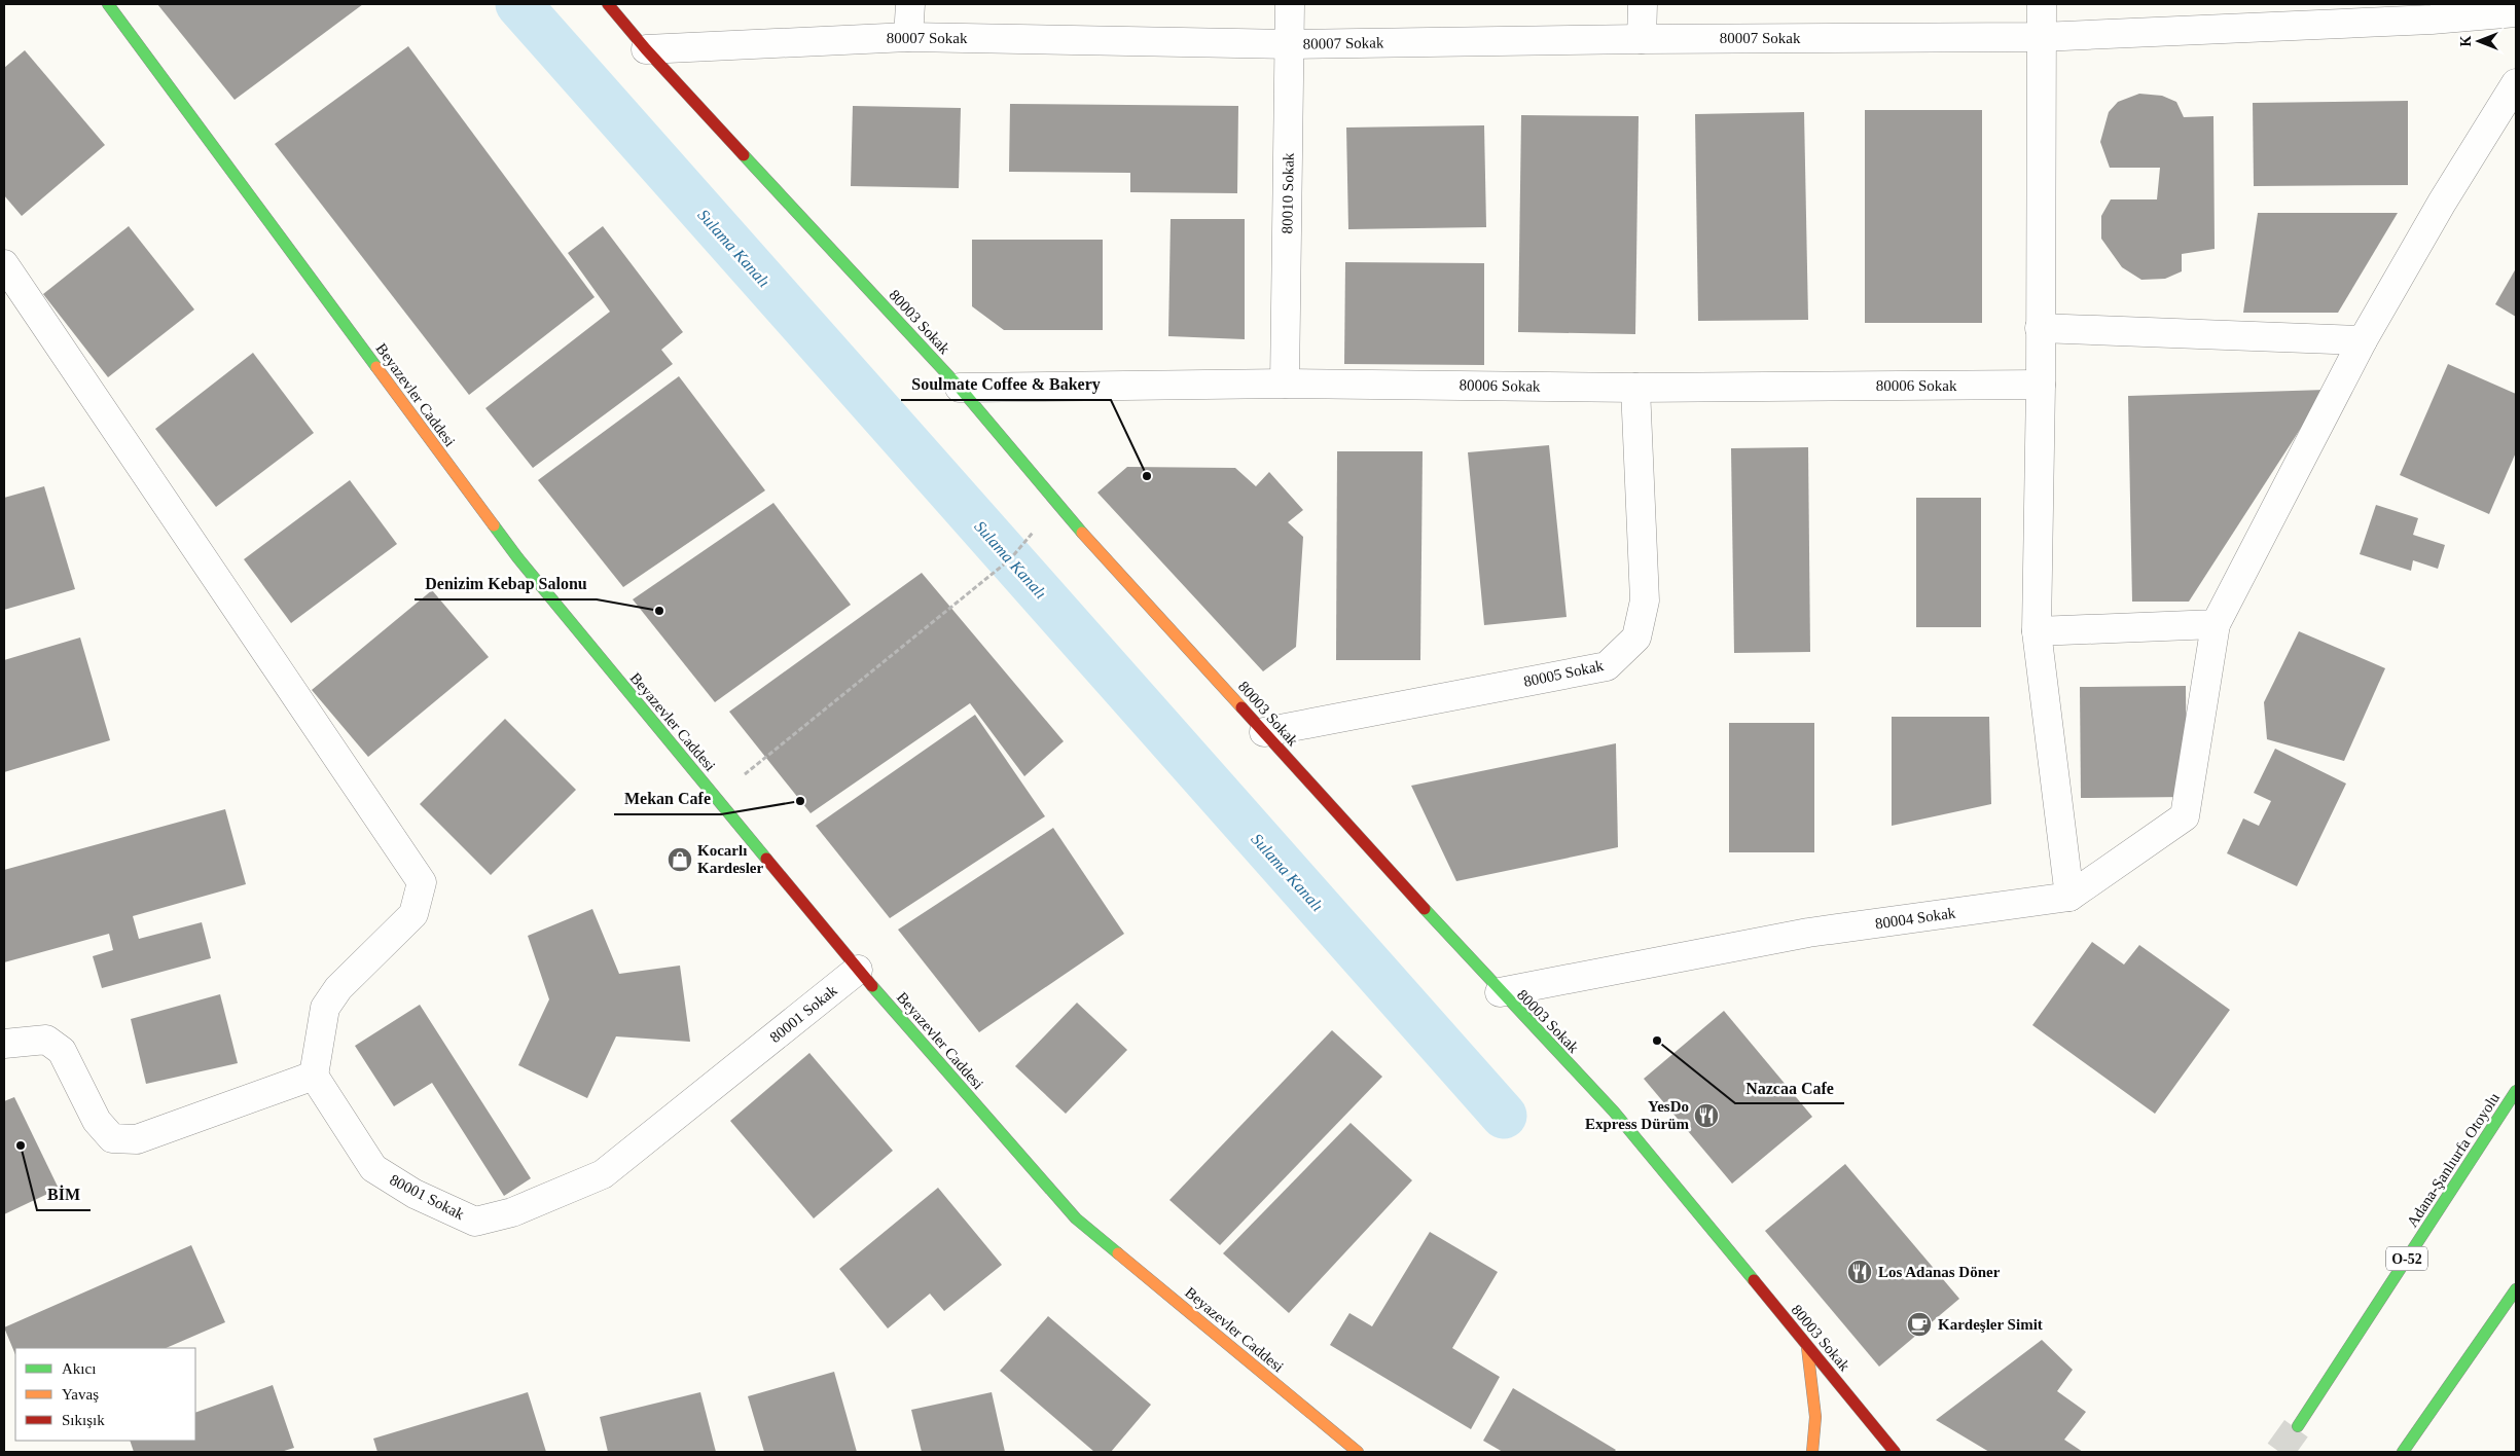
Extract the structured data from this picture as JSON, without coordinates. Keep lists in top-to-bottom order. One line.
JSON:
{"streets":{"main road":["80003 Sokak","Beyazevler Caddesi","Adana-Şanlıurfa Otoyolu","O-52"],"street":["80007 Sokak","80010 Sokak","80006 Sokak","80005 Sokak","80004 Sokak","80001 Sokak"]},"crossings":[["80007 Sokak","80010 Sokak"],["80007 Sokak","80003 Sokak"],["80010 Sokak","80006 Sokak"],["80003 Sokak","80006 Sokak"],["80003 Sokak","80005 Sokak"],["80003 Sokak","80004 Sokak"],["80006 Sokak","80005 Sokak"],["Beyazevler Caddesi","80001 Sokak"]],"water":["Sulama Kanalı"],"places":{"other":["Soulmate Coffee & Bakery","Denizim Kebap Salonu","Mekan Cafe","Nazcaa Cafe","BİM"],"shop":["Kocarlı Kardesler"],"restaurant":["YesDo Express Dürüm","Los Adanas Döner"],"cafe":["Kardeşler Simit"]},"legend":["Akıcı","Yavaş","Sıkışık"],"north":"left"}
